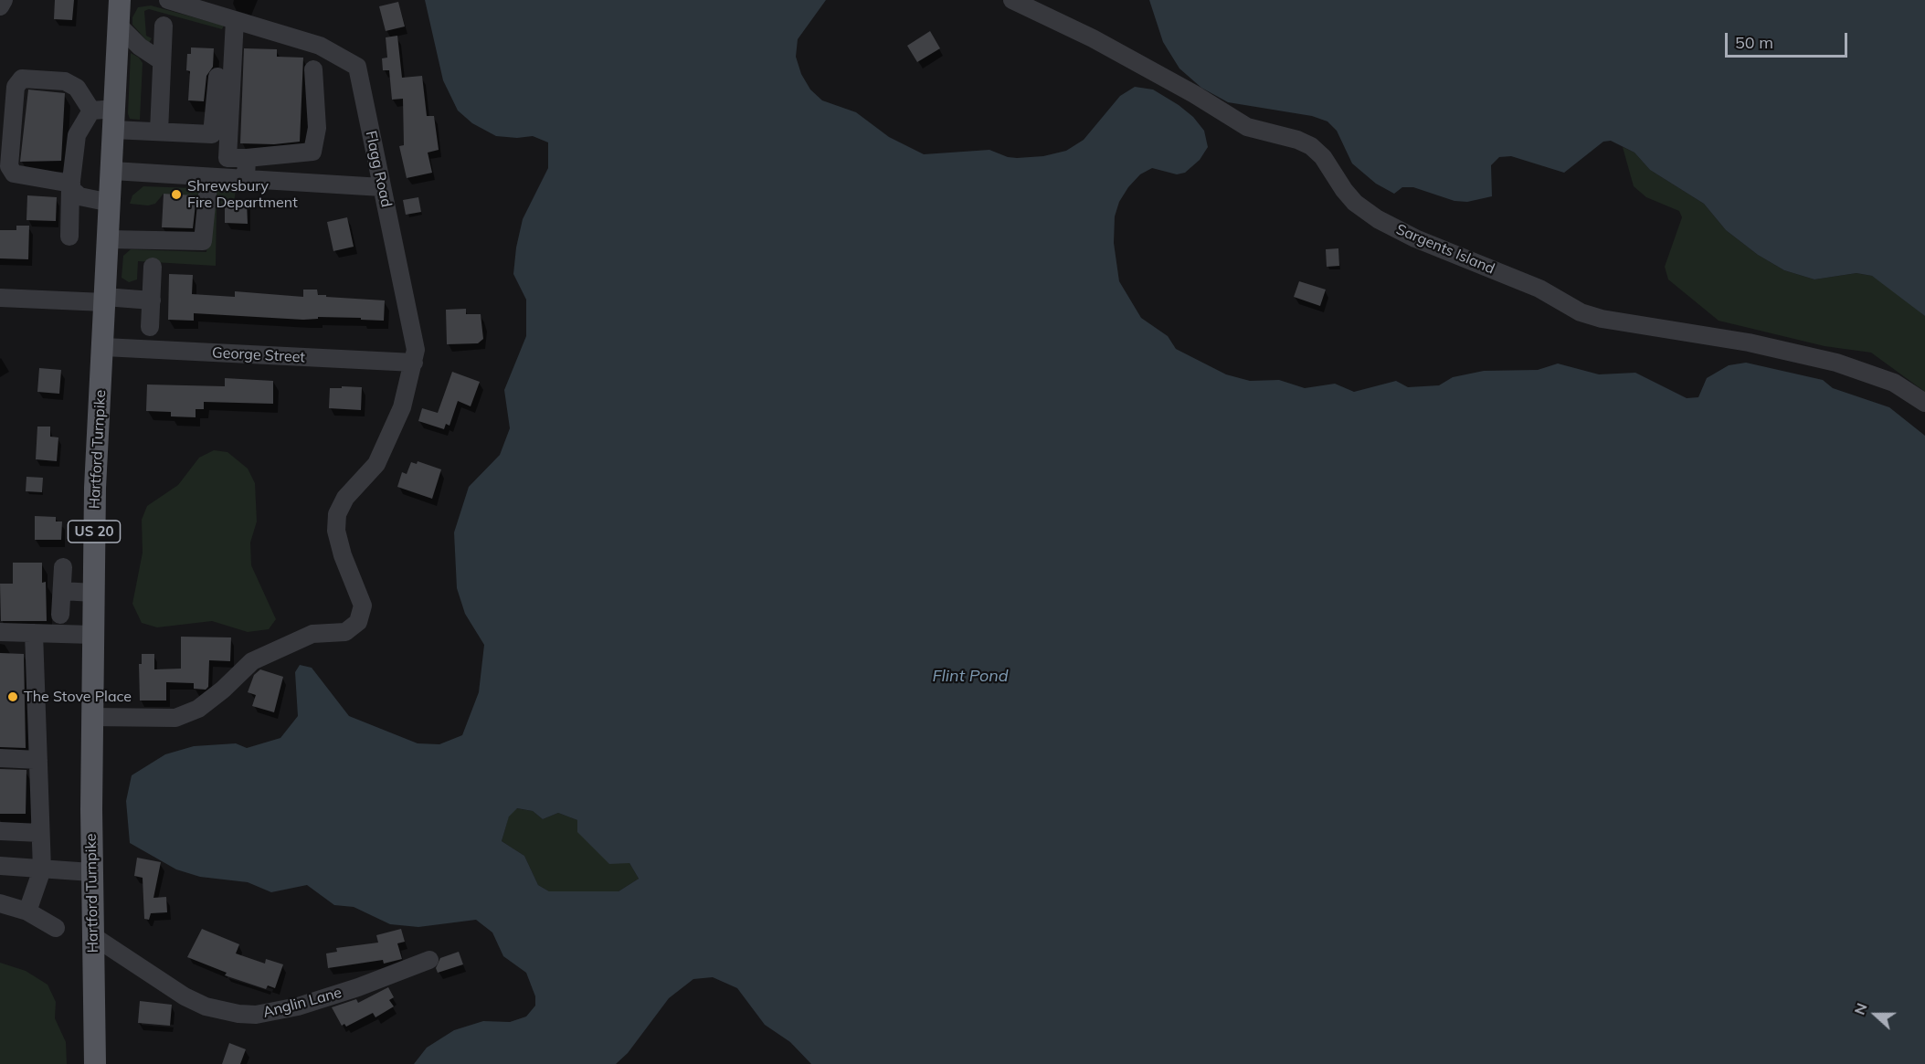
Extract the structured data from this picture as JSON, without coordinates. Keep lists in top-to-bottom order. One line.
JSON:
{"streets":{"main road":["Hartford Turnpike","US 20"],"street":["Flagg Road","Sargents Island","George Street","Anglin Lane"]},"crossings":[["Flagg Road","George Street"],["Flagg Road","Hartford Turnpike"],["George Street","Hartford Turnpike"],["Hartford Turnpike","Anglin Lane"]],"water":["Flint Pond"],"places":["Shrewsbury Fire Department","The Stove Place"],"scale_bar":"50 m","north":"left"}
